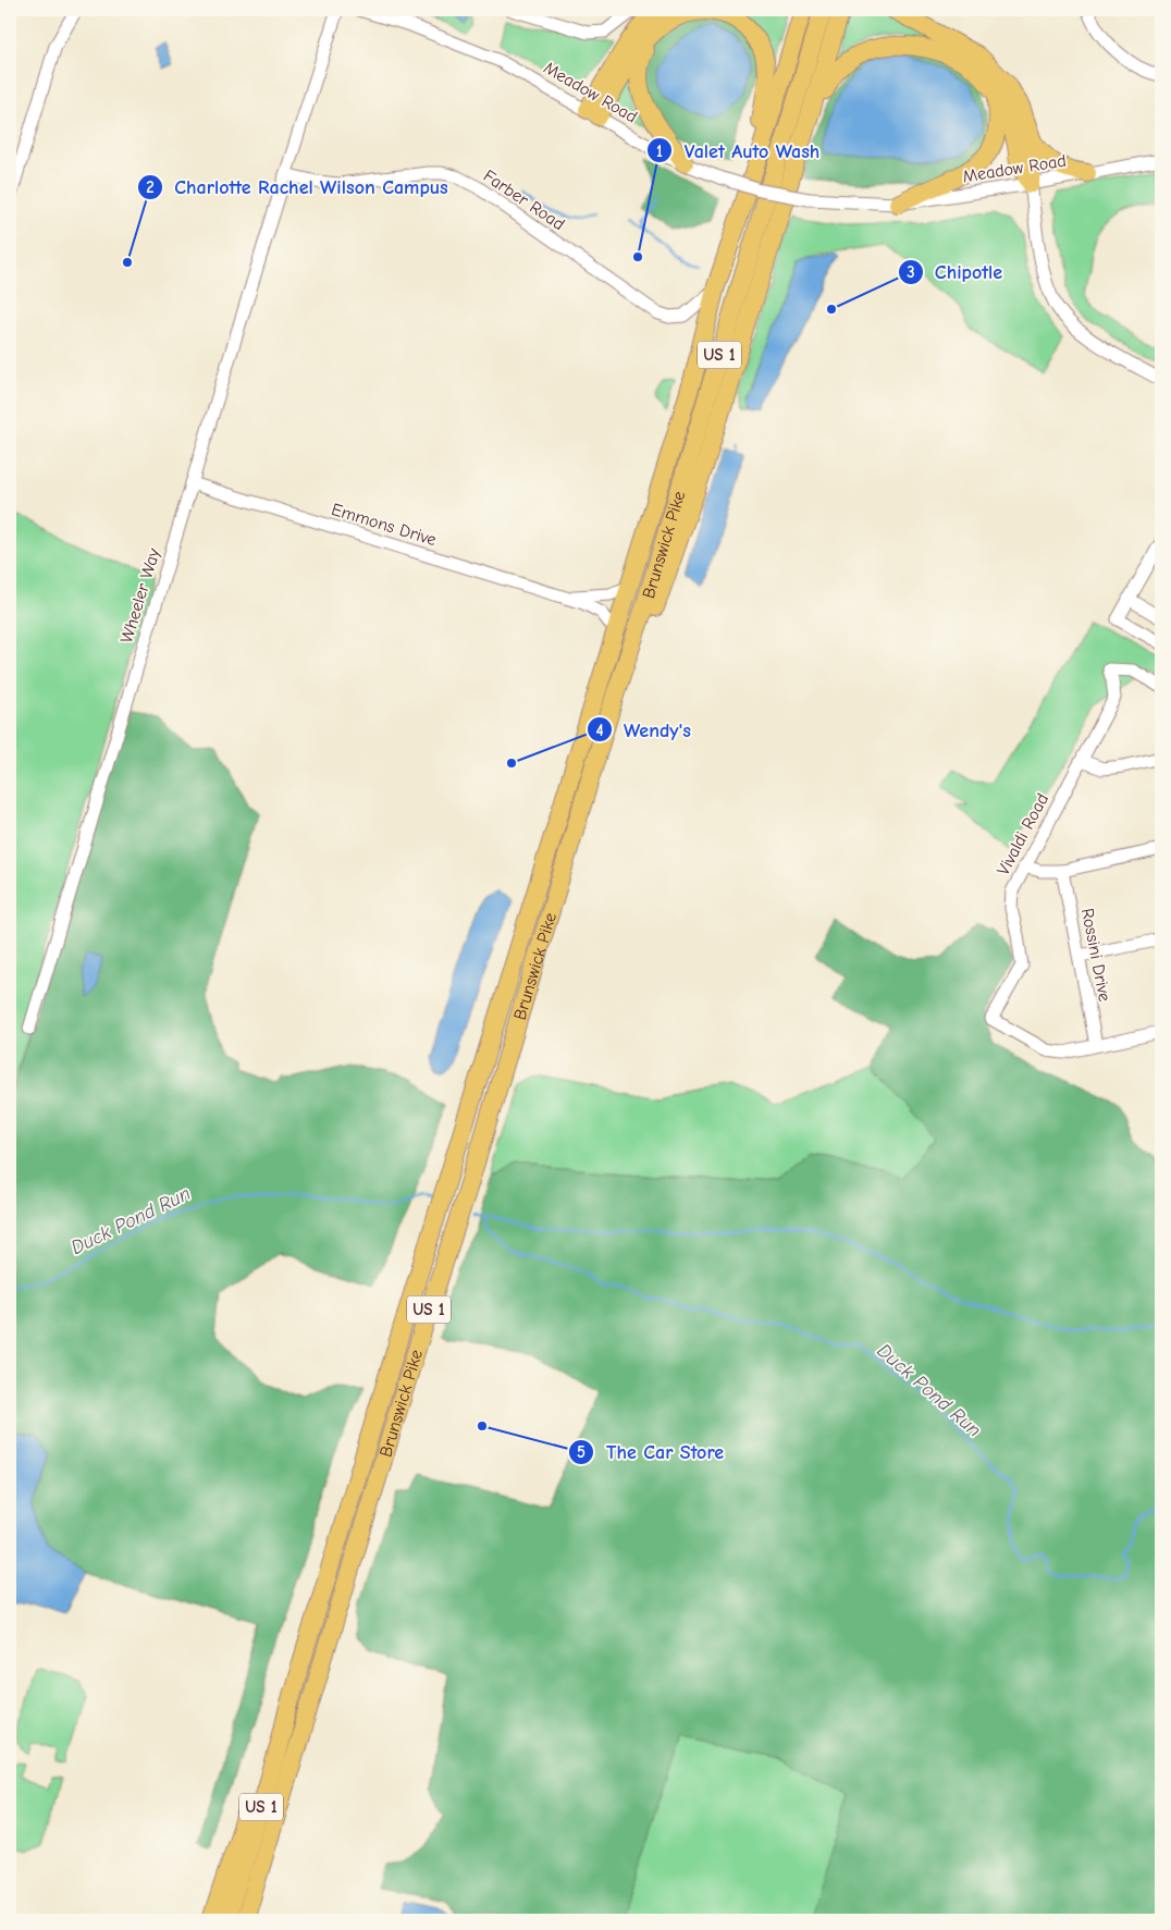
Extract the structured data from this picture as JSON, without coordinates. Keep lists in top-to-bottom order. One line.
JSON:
{"streets":{"highway":["US 1","Brunswick Pike"],"street":["Meadow Road","Farber Road","Emmons Drive","Wheeler Way","Vivaldi Road","Rossini Drive"]},"crossings":[["Farber Road","Brunswick Pike"],["Farber Road","Wheeler Way"],["Emmons Drive","Brunswick Pike"],["Emmons Drive","Wheeler Way"],["Vivaldi Road","Rossini Drive"]],"water":["Duck Pond Run"],"places":["Valet Auto Wash","Charlotte Rachel Wilson Campus","Chipotle","Wendy's","The Car Store"]}
